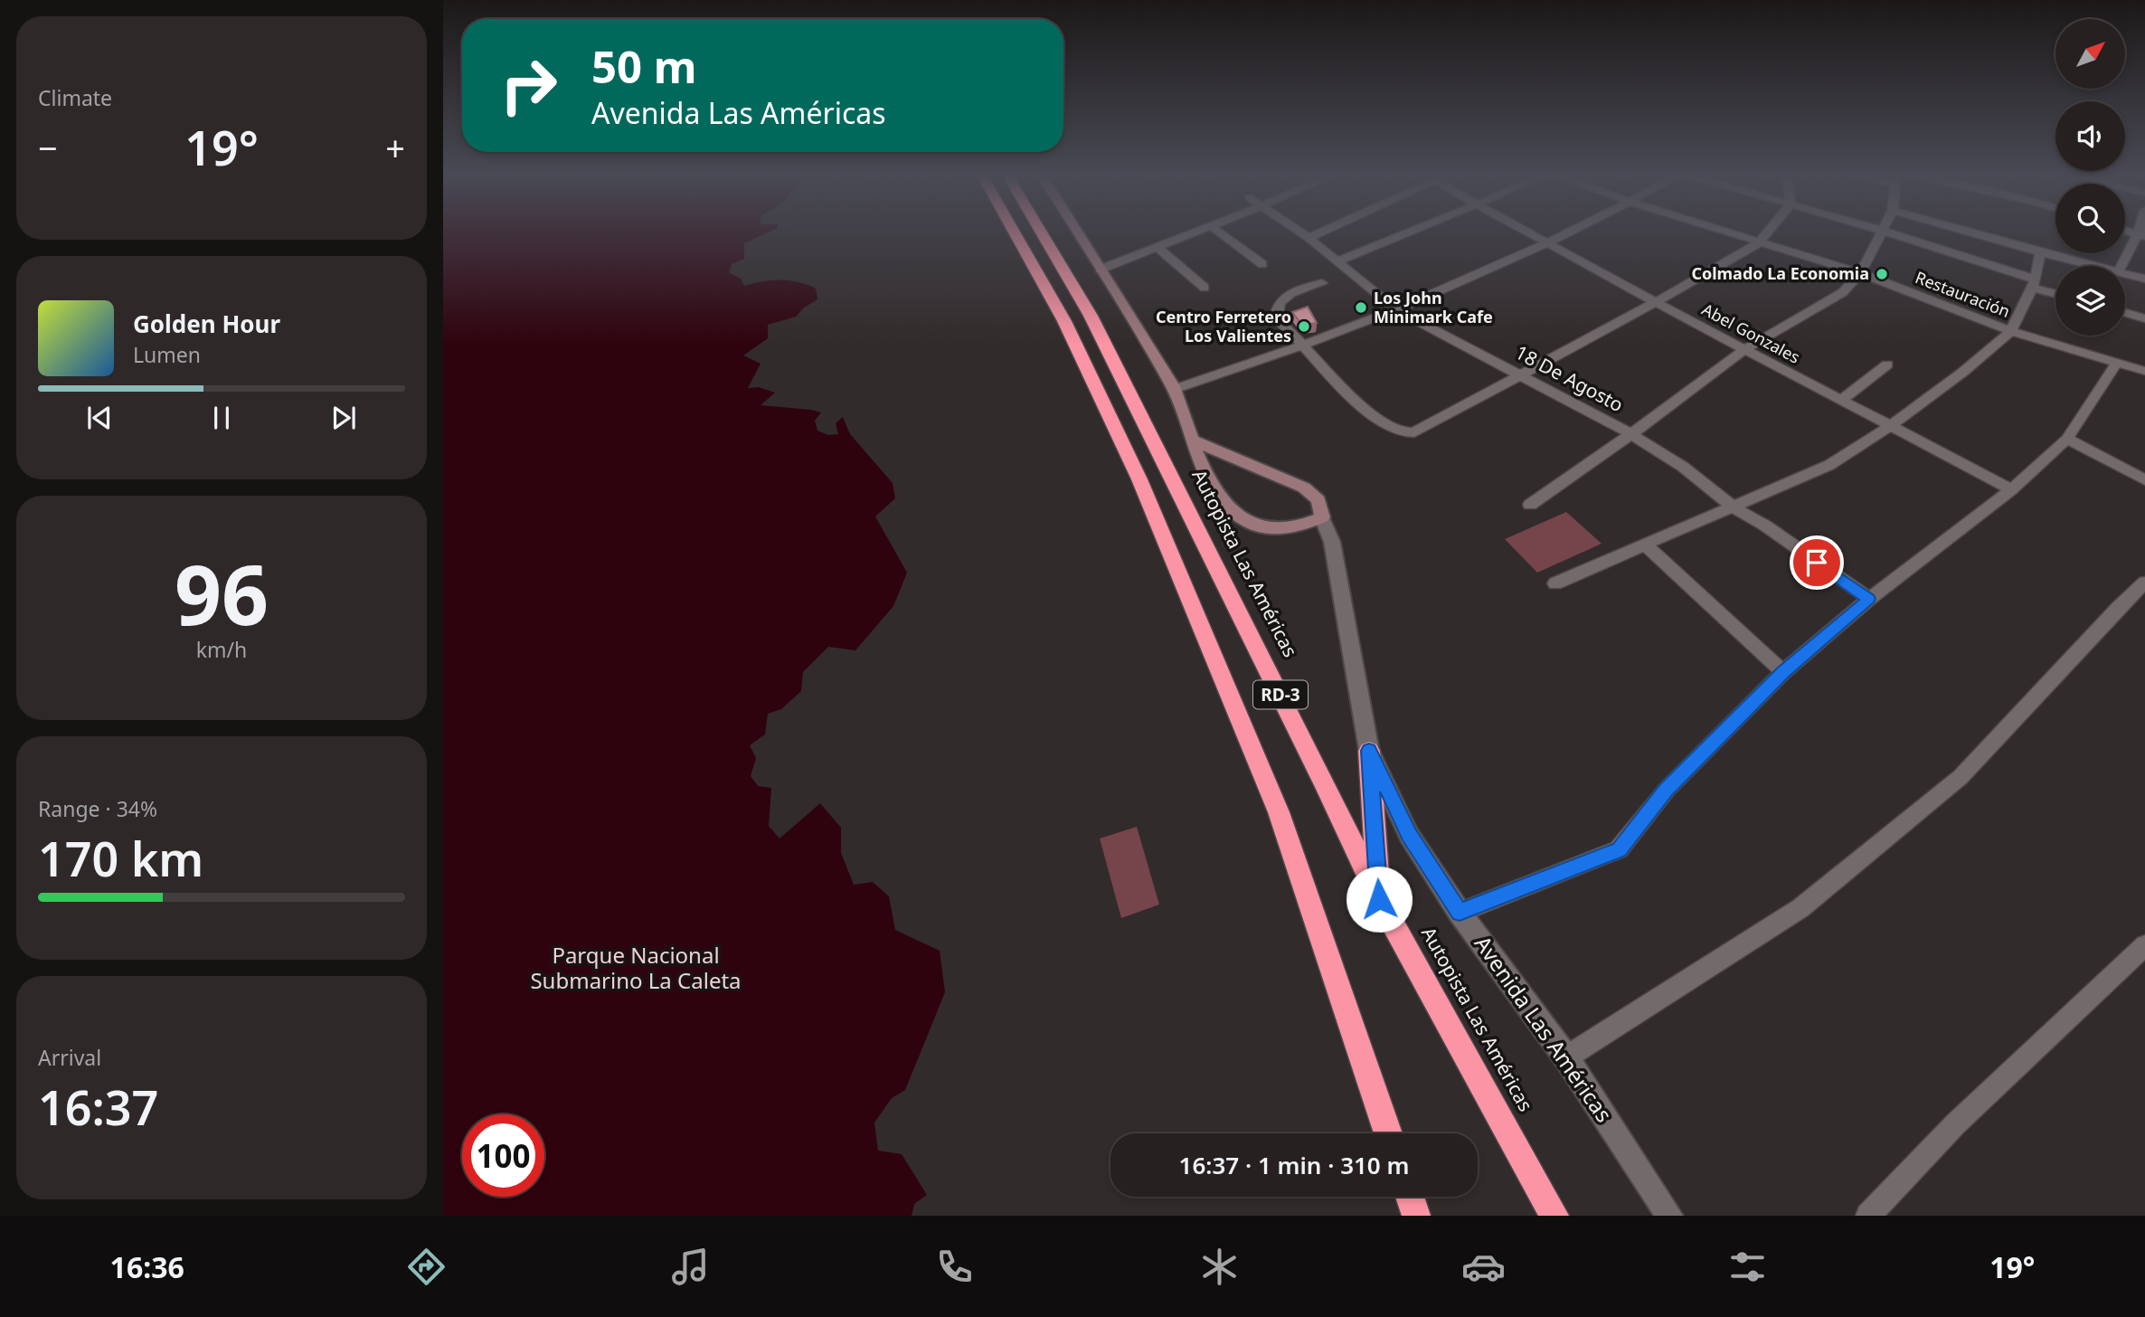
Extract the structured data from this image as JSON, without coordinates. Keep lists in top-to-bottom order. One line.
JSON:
{"streets":{"highway":["Autopista Las Américas","RD-3"],"main road":["Avenida Las Américas"],"street":["Restauración","Abel Gonzales","18 De Agosto"]},"parks":["Parque Nacional Submarino La Caleta"],"places":["Colmado La Economia","Los John Minimark Cafe","Centro Ferretero Los Valientes"],"north":"top right","page":{"tile":["Climate",["96","km/h"],["Range · 34%","170 km"],["Arrival","16:37"]],"turn":["50 m","Avenida Las Américas"],"heat":["−","19°","+"],"song":["Golden Hour","Lumen"],"limit":"100","trip":"16:37 · 1 min · 310 m","tabs":["16:36","19°"]}}
